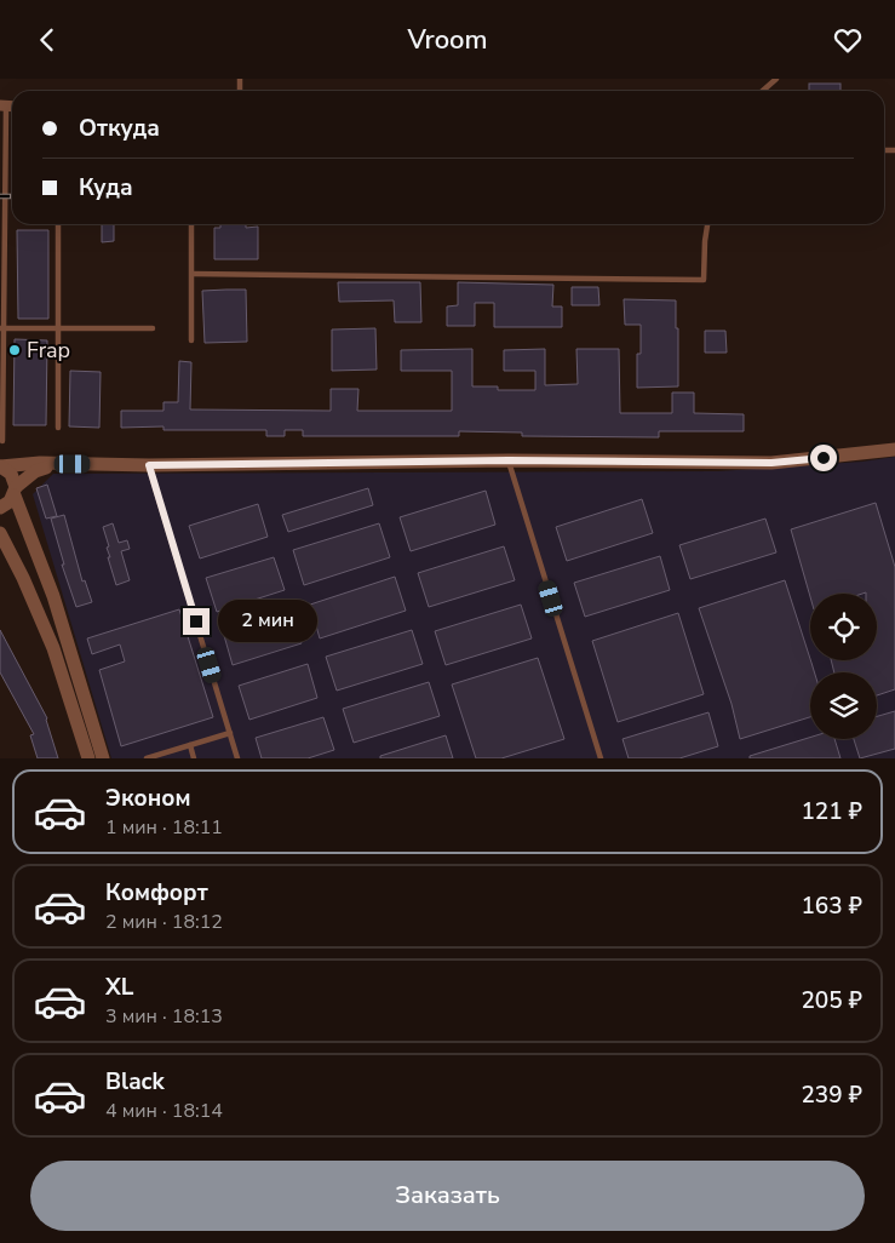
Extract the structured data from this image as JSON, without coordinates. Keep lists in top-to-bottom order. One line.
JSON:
{"places":["Frap"],"page":{"header":"Vroom","banner":["Откуда","Куда"],"bubble":"2 мин","list":[{"name":"Эконом","note":"1 мин · 18:11","value":"121 ₽"},{"name":"Комфорт","note":"2 мин · 18:12","value":"163 ₽"},{"name":"XL","note":"3 мин · 18:13","value":"205 ₽"},{"name":"Black","note":"4 мин · 18:14","value":"239 ₽"}],"buttons":"Заказать"}}
